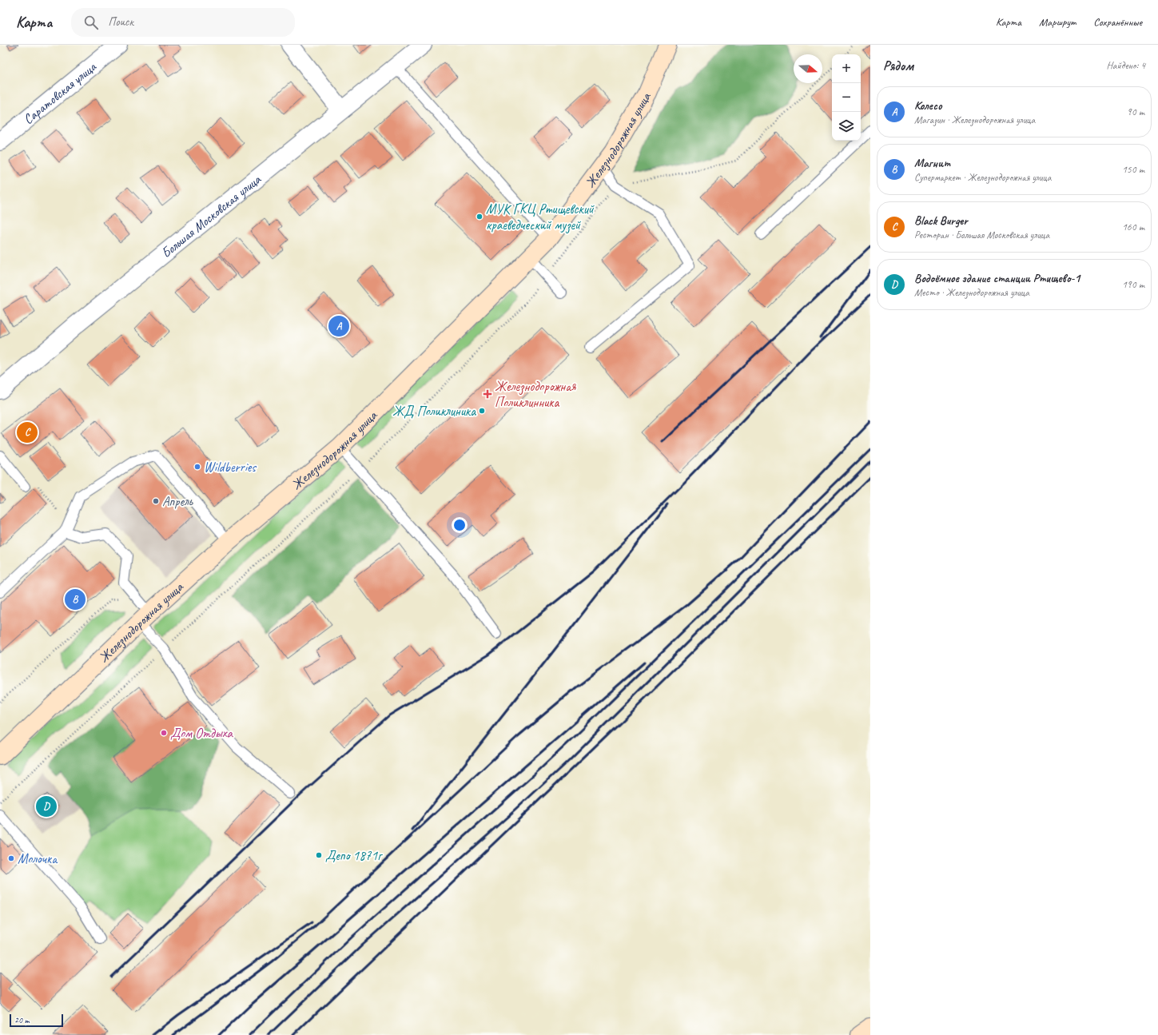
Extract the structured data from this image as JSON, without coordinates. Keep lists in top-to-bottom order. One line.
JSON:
{"streets":{"street":["Саратовская улица","Железнодорожная улица","Большая Московская улица"]},"places":{"other":["МУК ГКЦ Ртищевский краеведческий музей","ЖД Поликлиника","Wildberries","Апрель","Дом Отдыха","Депо 1871г","Молочка"],"health":["Железнодорожная Поликлинника"]},"scale_bar":"20 m","north":"right","page":{"header":"Карта","search":"Поиск","nav":["Карта","Маршрут","Сохранённые"],"heading":["Рядом","Найдено: 4"],"map_buttons":["+","−"],"list":[{"mark":"A","name":"Колесо","note":"Магазин · Железнодорожная улица","value":"90 m"},{"mark":"B","name":"Магнит","note":"Супермаркет · Железнодорожная улица","value":"150 m"},{"mark":"C","name":"Black Burger","note":"Ресторан · Большая Московская улица","value":"160 m"},{"mark":"D","name":"Водоёмное здание станции Ртищево-1","note":"Место · Железнодорожная улица","value":"190 m"}],"pins":["A","C","B","D"],"scale":"20 m"}}
